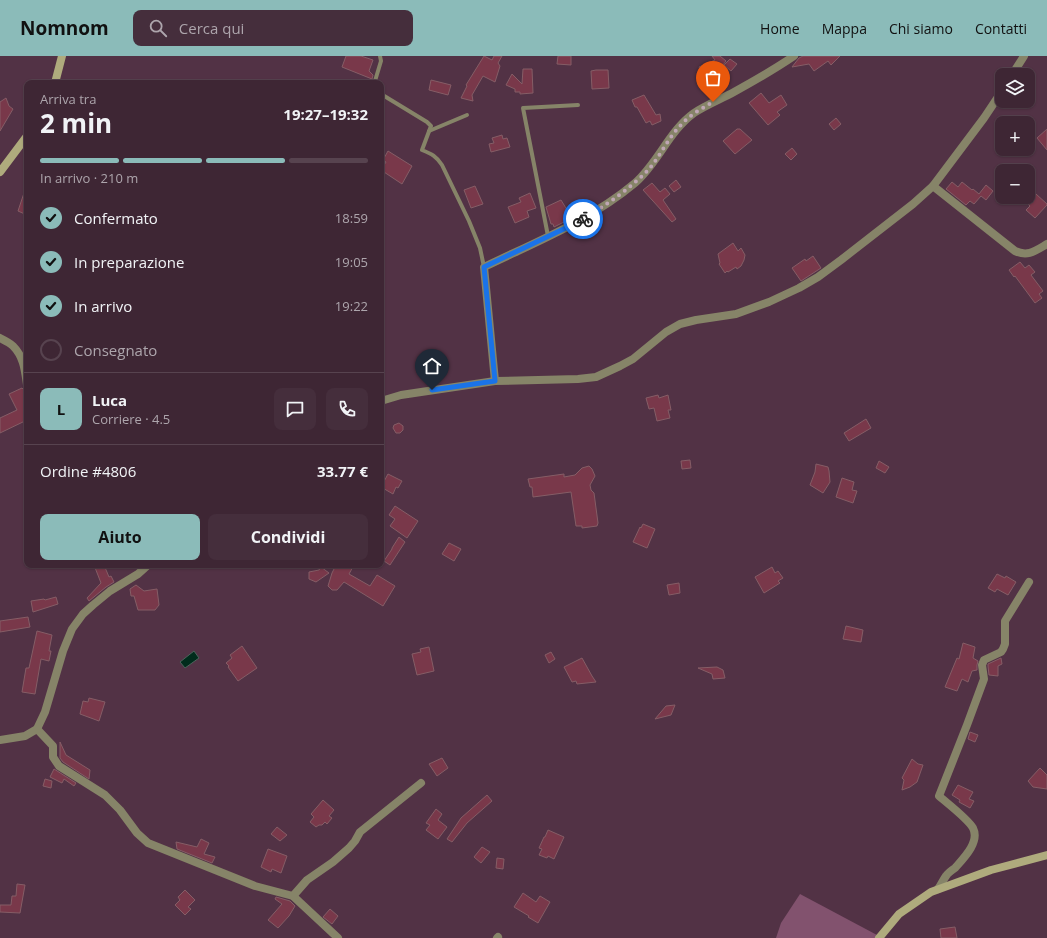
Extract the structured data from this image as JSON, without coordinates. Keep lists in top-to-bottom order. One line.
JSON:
{"page":{"header":"Nomnom","search":"Cerca qui","nav":["Home","Mappa","Chi siamo","Contatti"],"map_buttons":["+","−"],"heading":["2 min","Arriva tra","19:27–19:32"],"panel":["Luca","Corriere · 4.5","Ordine #4806","33.77 €"],"bar":"In arrivo · 210 m","list":[["Confermato","18:59"],["In preparazione","19:05"],["In arrivo","19:22"],"Consegnato"],"round":"L","buttons":["Aiuto","Condividi"]}}
